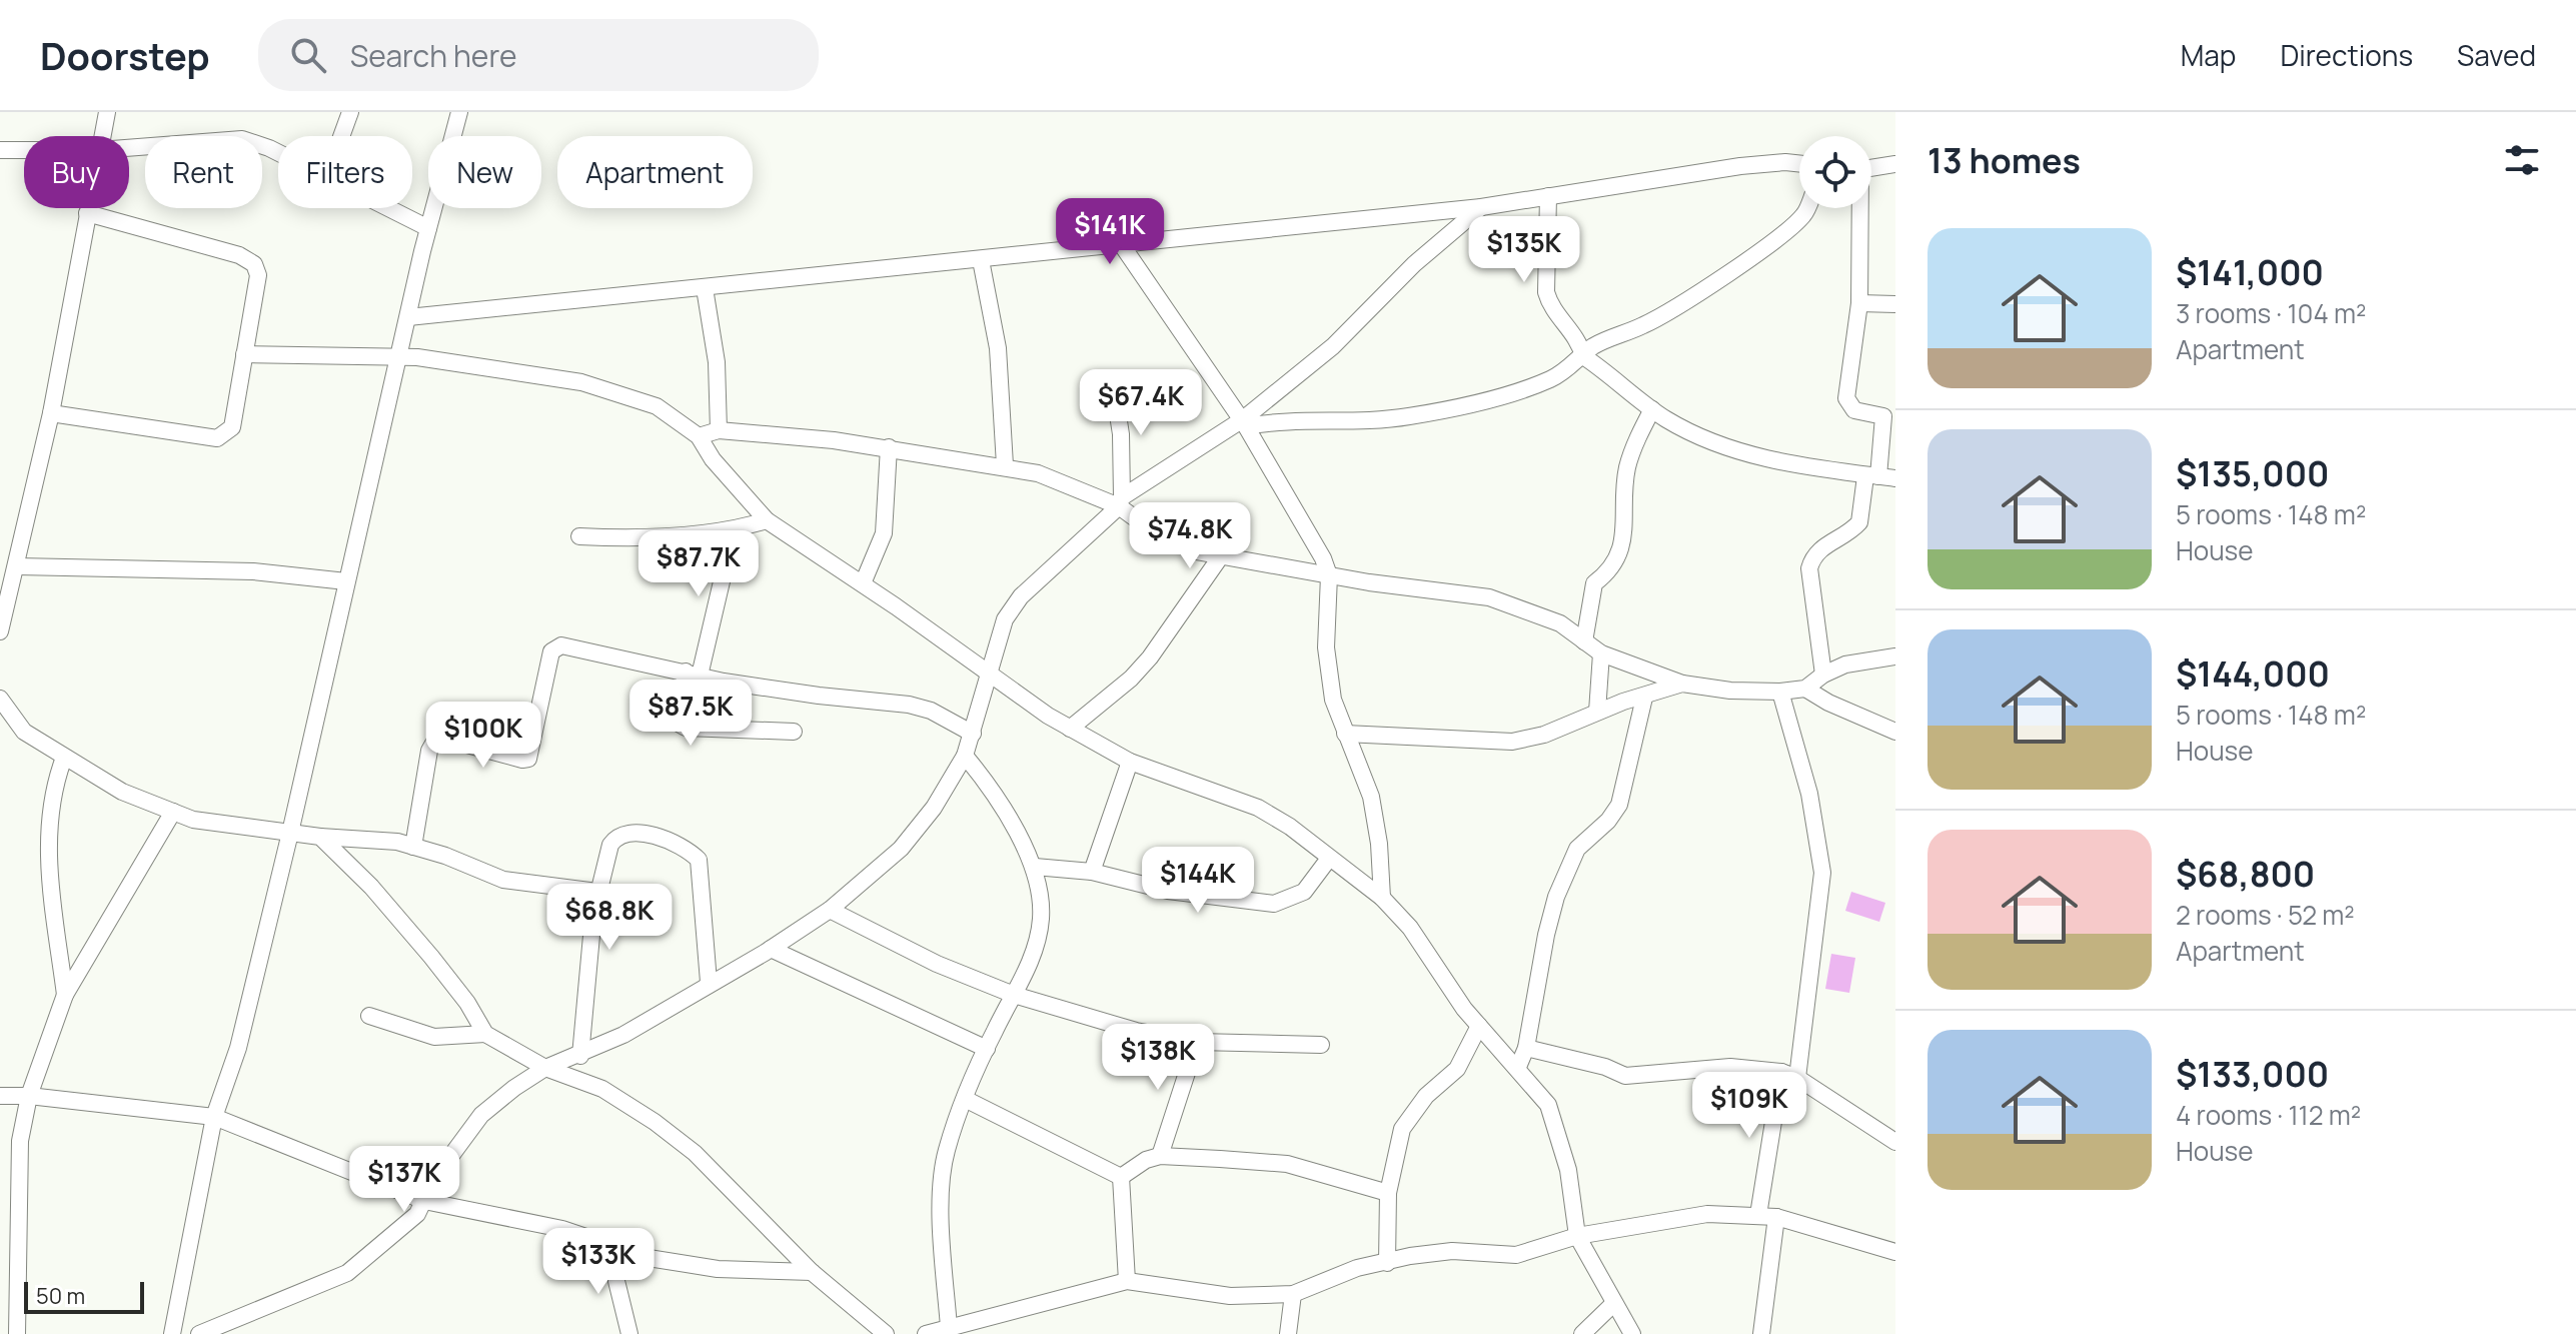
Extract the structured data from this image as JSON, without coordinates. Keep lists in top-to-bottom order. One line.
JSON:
{"scale_bar":"50 m","page":{"header":"Doorstep","search":"Search here","nav":["Map","Directions","Saved"],"heading":"13 homes","chip":["Buy","Rent","Filters","New","Apartment"],"price":["$141K","$135K","$67.4K","$74.8K","$87.7K","$87.5K","$100K","$144K","$68.8K","$138K","$109K","$137K","$133K"],"list":[{"name":"$141,000","note":"3 rooms · 104 m² · Apartment"},{"name":"$135,000","note":"5 rooms · 148 m² · House"},{"name":"$144,000","note":"5 rooms · 148 m² · House"},{"name":"$68,800","note":"2 rooms · 52 m² · Apartment"},{"name":"$133,000","note":"4 rooms · 112 m² · House"}],"scale":"50 m"}}
